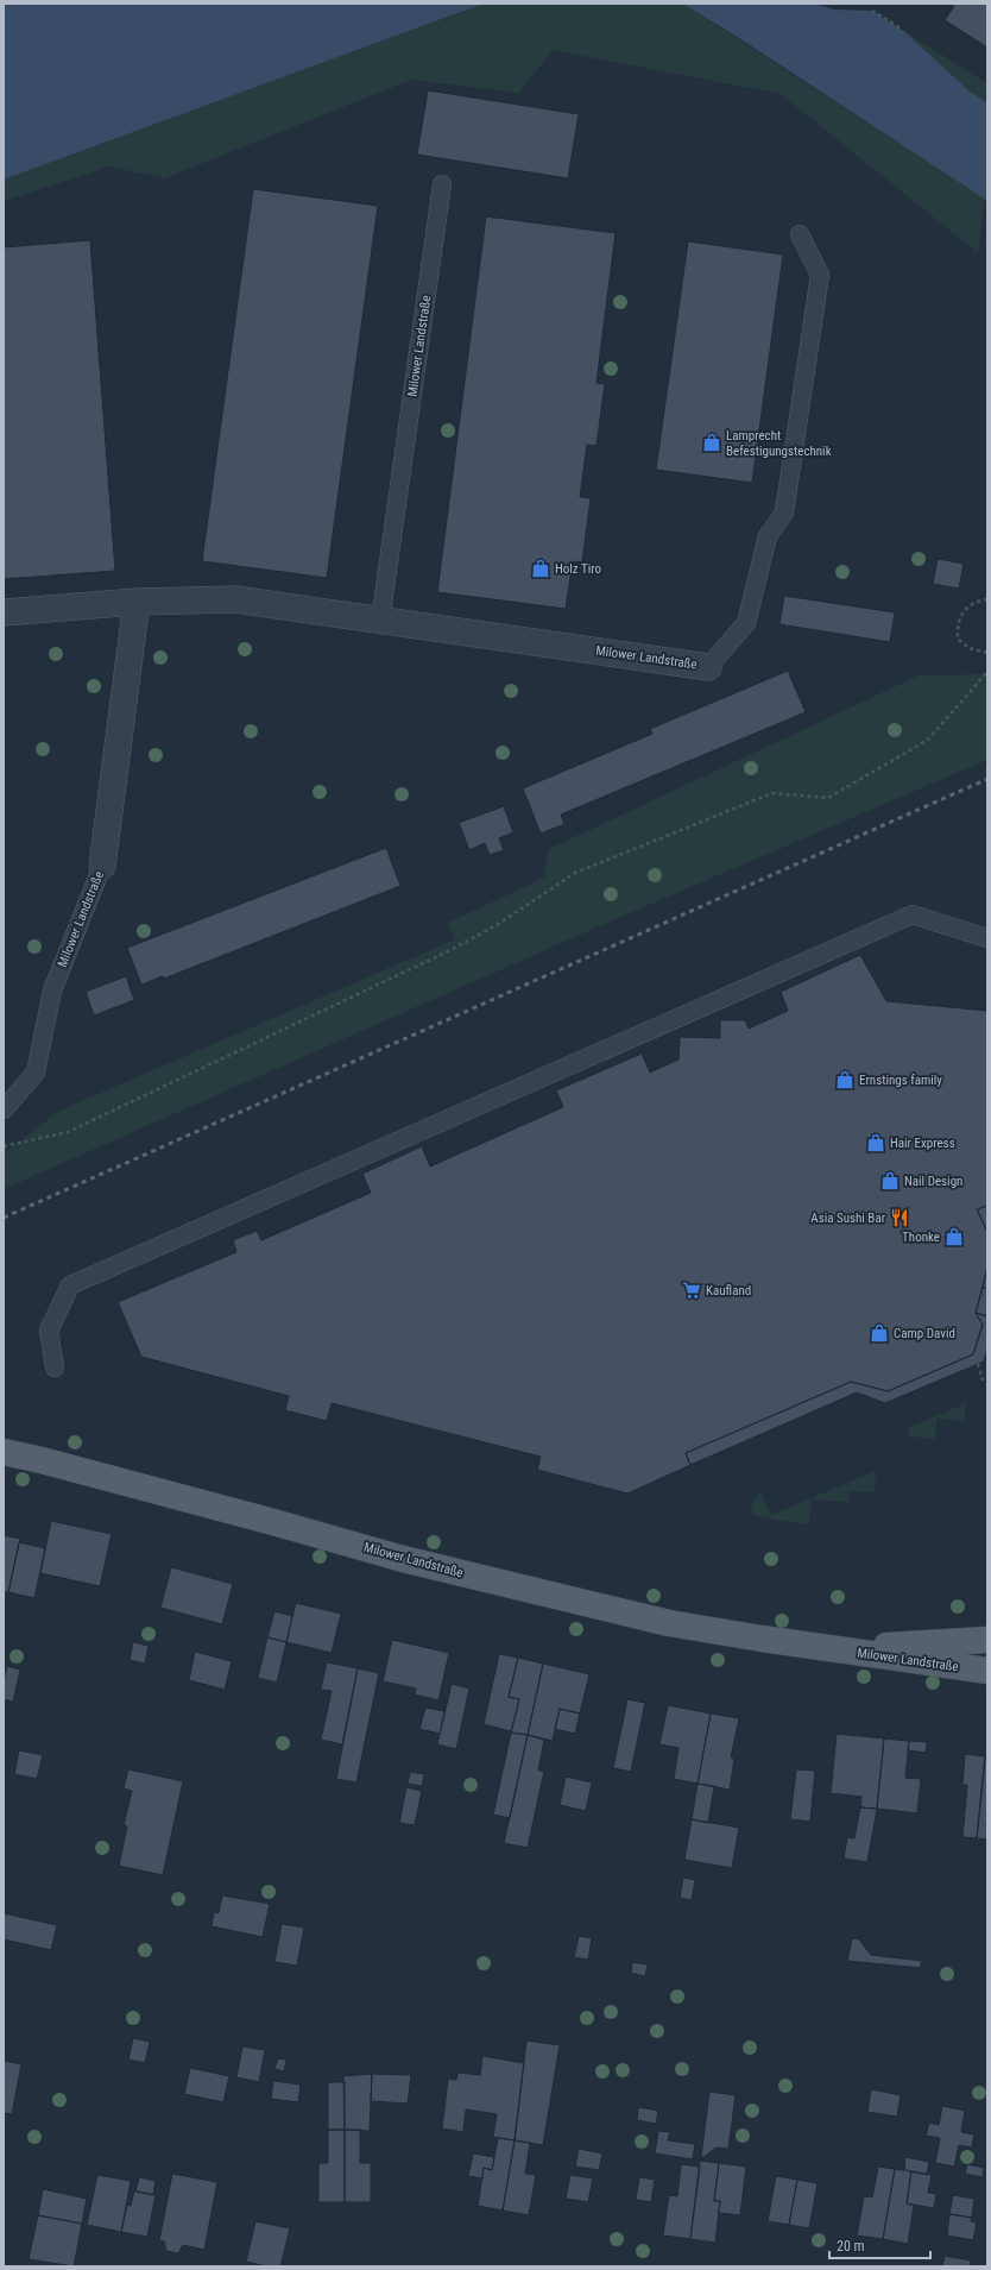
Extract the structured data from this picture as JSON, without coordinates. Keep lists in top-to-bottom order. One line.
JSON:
{"streets":{"main road":["Milower Landstraße"]},"places":{"shop":["Lamprecht Befestigungstechnik","Holz Tiro","Ernstings family","Hair Express","Nail Design","Thonke","Camp David"],"restaurant":["Asia Sushi Bar"],"supermarket":["Kaufland"]},"scale_bar":"20 m"}
